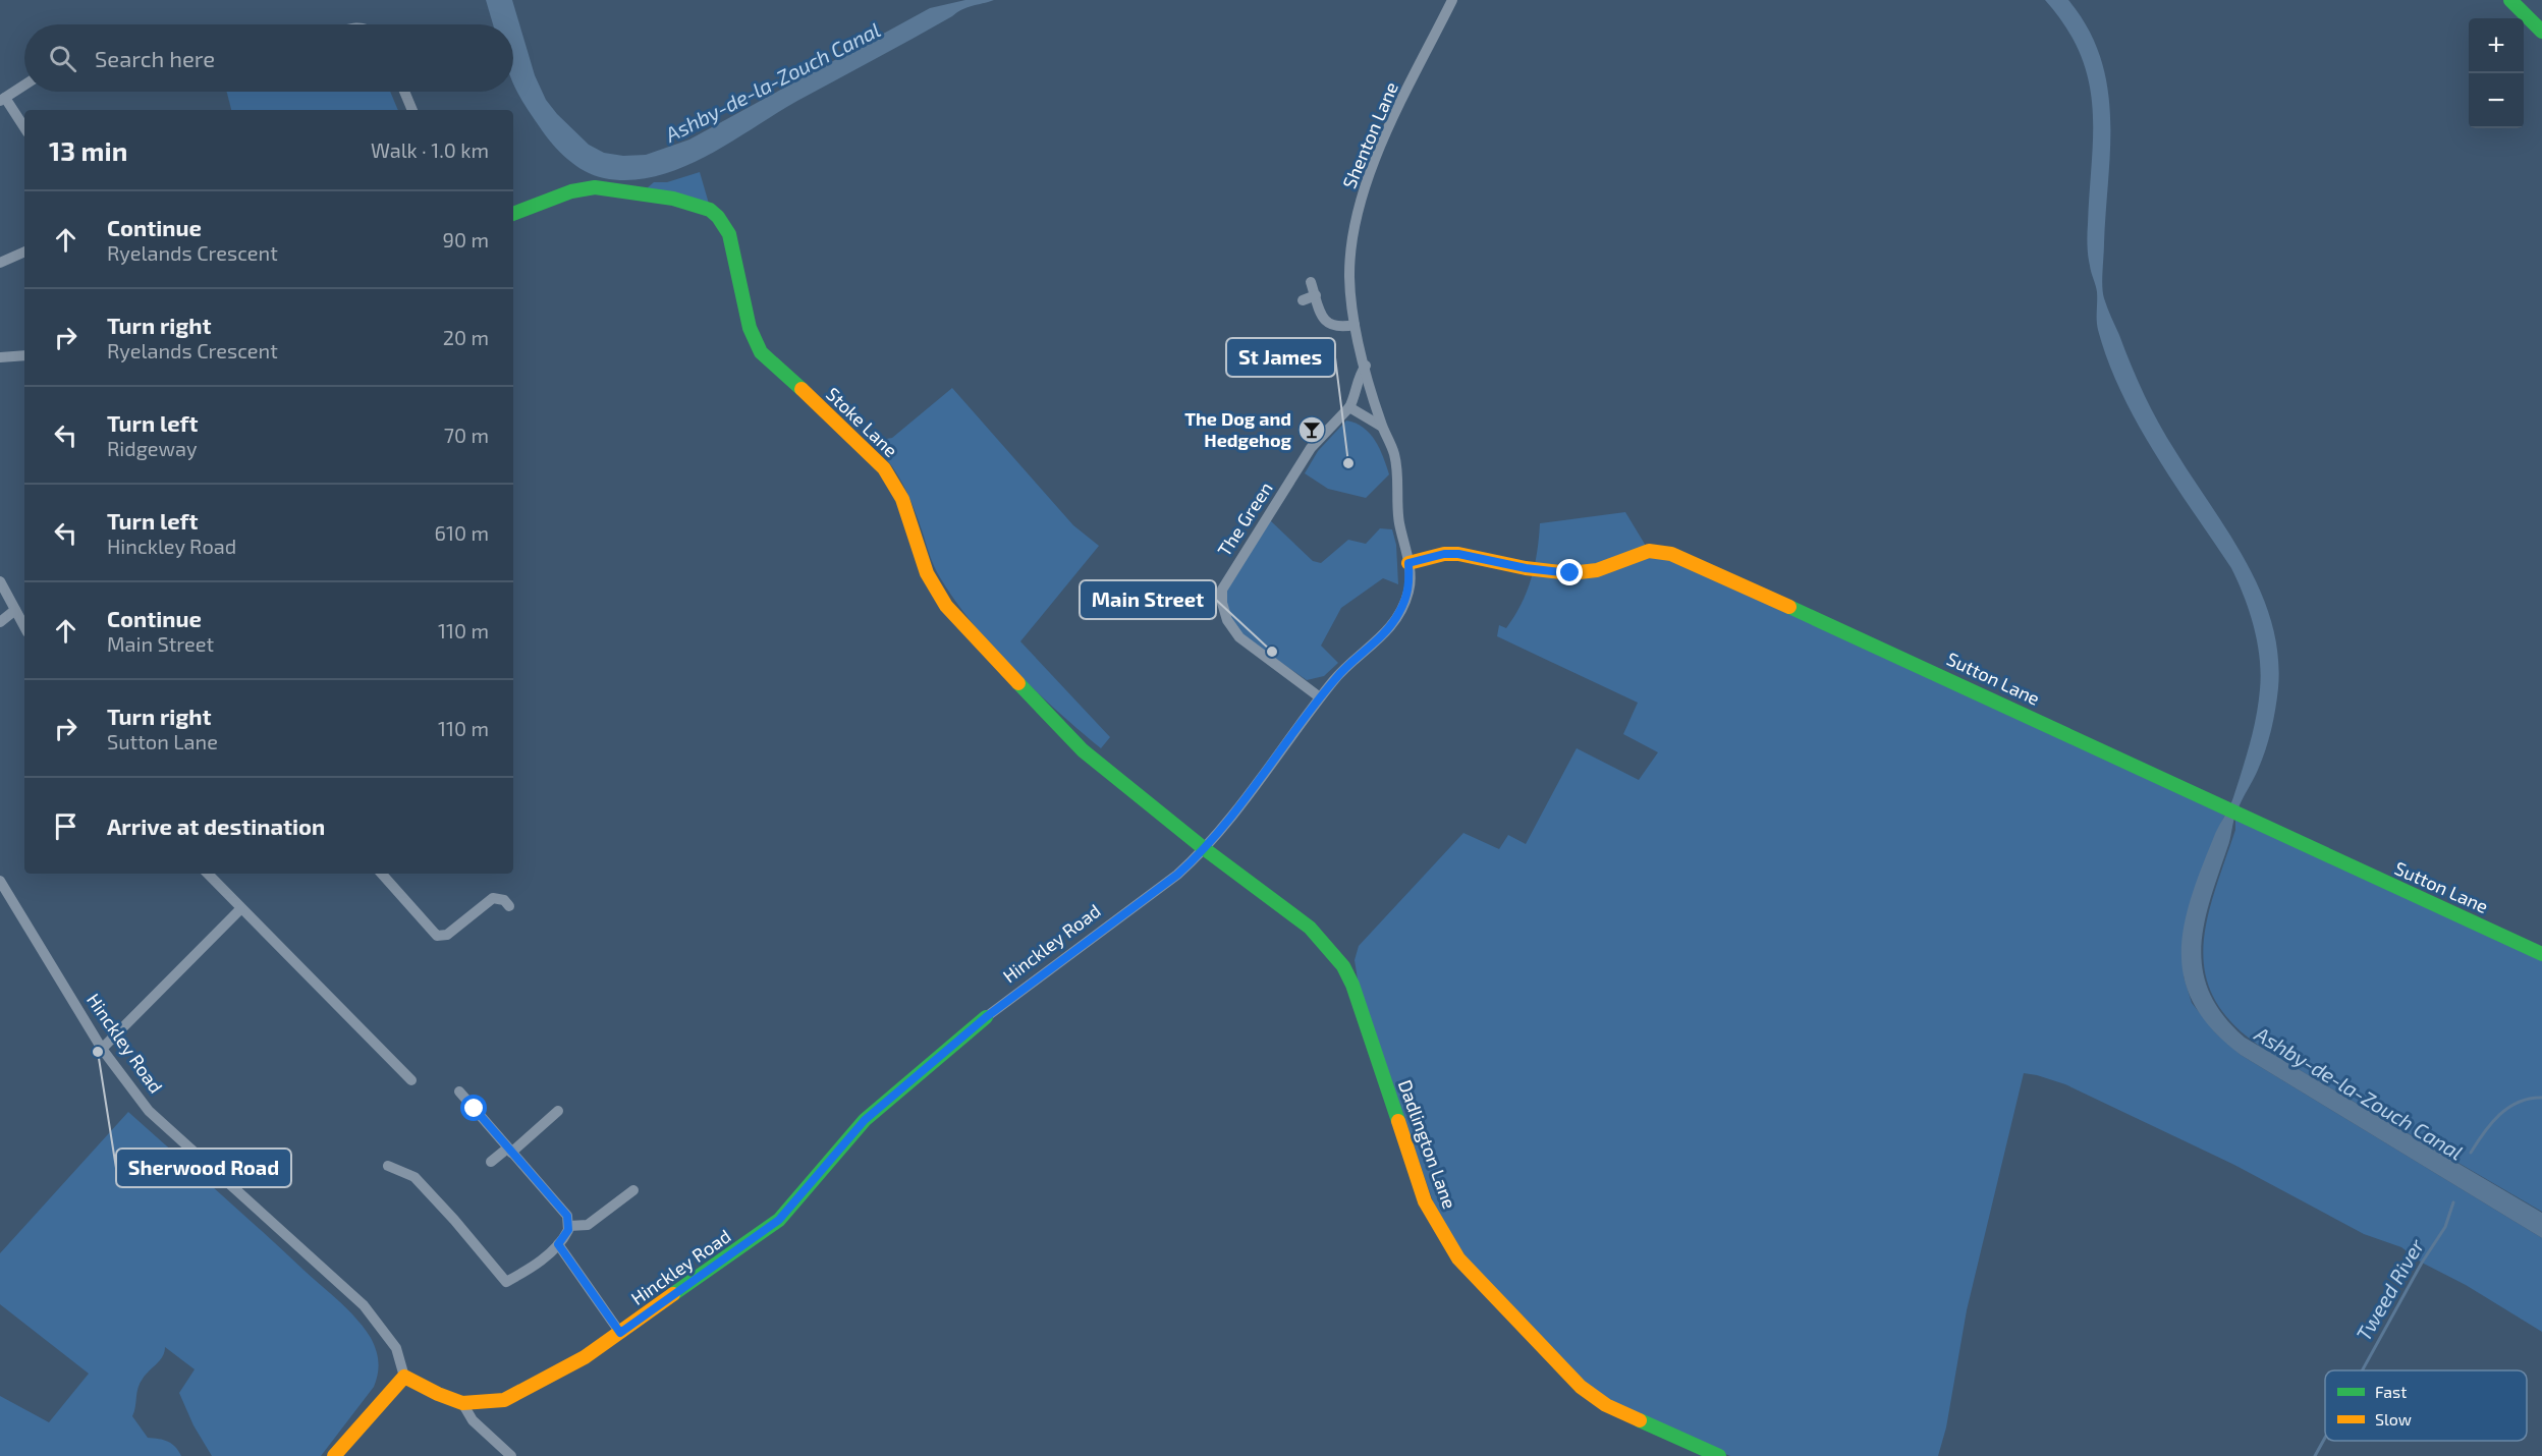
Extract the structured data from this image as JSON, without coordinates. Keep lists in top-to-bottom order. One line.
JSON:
{"streets":{"street":["Shenton Lane","Stoke Lane","The Green","Sutton Lane","Hinckley Road","Dadlington Lane"]},"crossings":[["Shenton Lane","The Green"],["Shenton Lane","Sutton Lane"],["Shenton Lane","Hinckley Road"],["Stoke Lane","Hinckley Road"],["Stoke Lane","Dadlington Lane"],["The Green","Hinckley Road"],["Sutton Lane","Hinckley Road"],["Hinckley Road","Dadlington Lane"]],"water":["Ashby-de-la-Zouch Canal","Tweed River"],"places":{"bar":["The Dog and Hedgehog"],"other":["St James","Main Street","Sherwood Road"]},"legend":["Fast","Slow"],"page":{"map_buttons":["+","−"],"search":"Search here","heading":["13 min","Walk · 1.0 km"],"list":[["Continue","Ryelands Crescent","90 m"],["Turn right","Ryelands Crescent","20 m"],["Turn left","Ridgeway","70 m"],["Turn left","Hinckley Road","610 m"],["Continue","Main Street","110 m"],["Turn right","Sutton Lane","110 m"],"Arrive at destination"]}}
